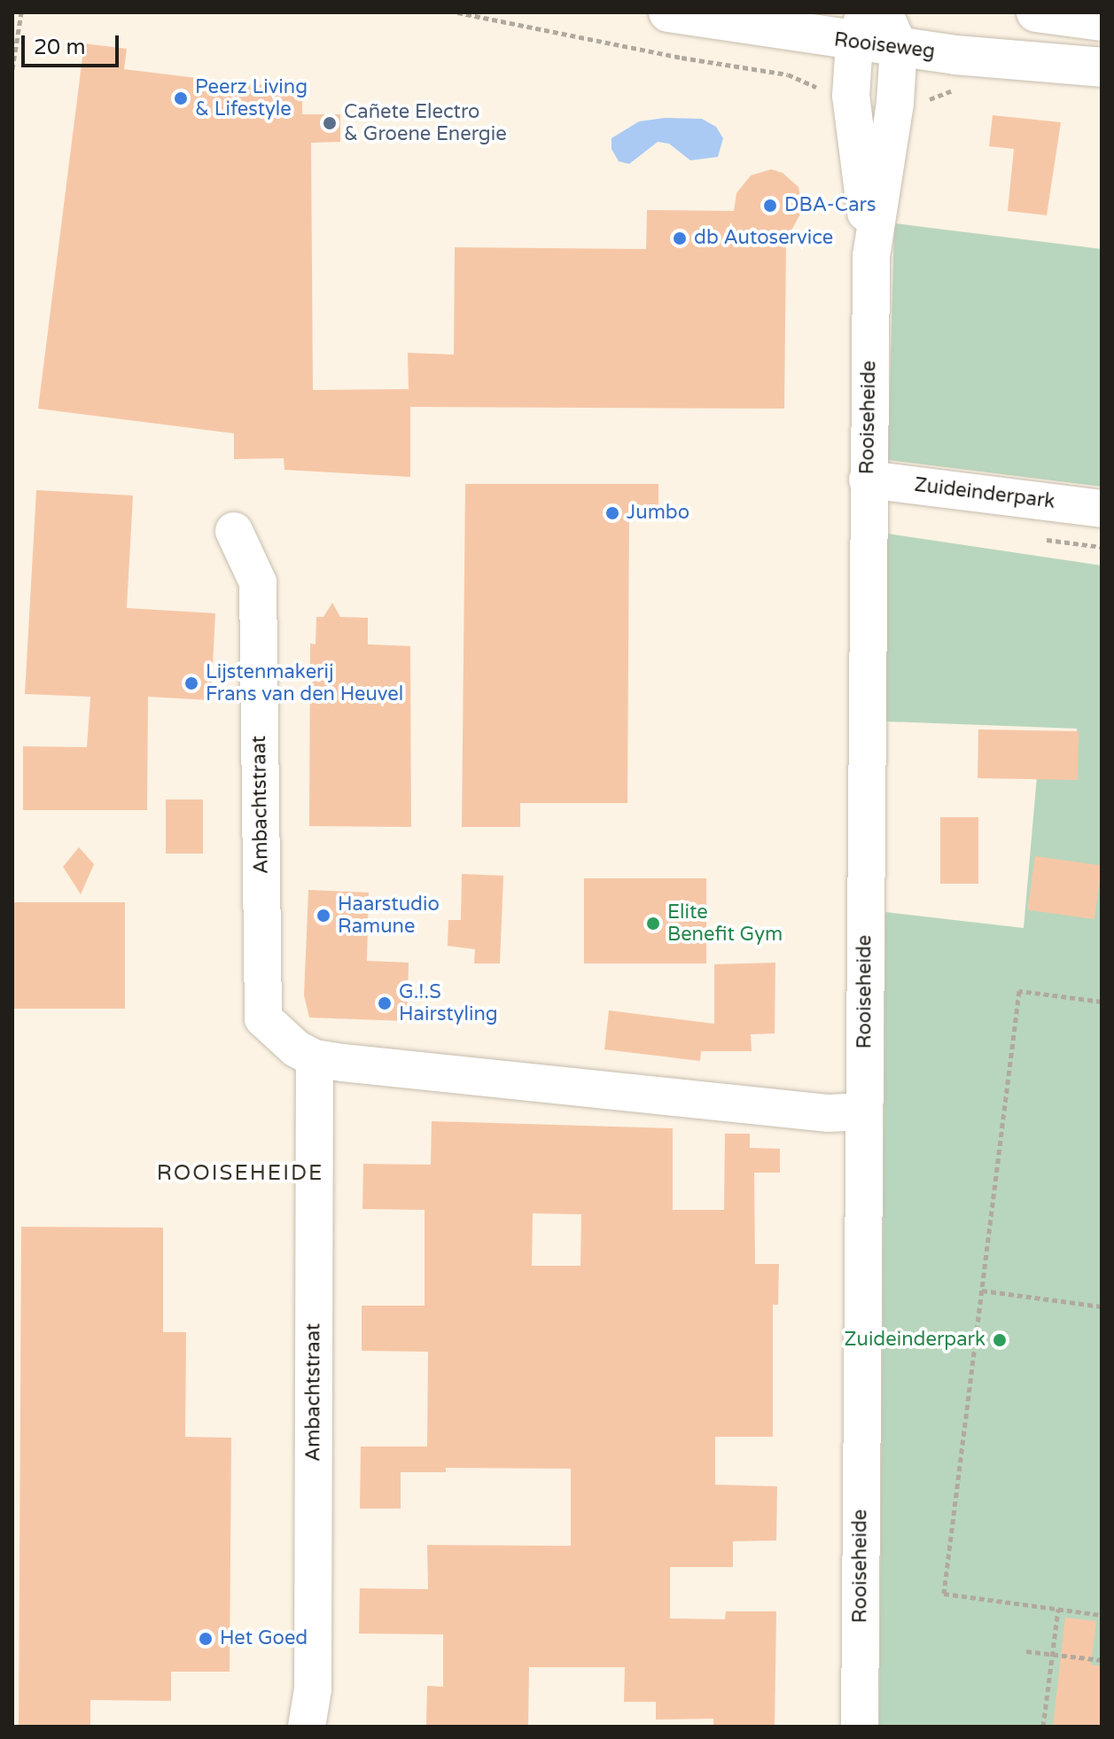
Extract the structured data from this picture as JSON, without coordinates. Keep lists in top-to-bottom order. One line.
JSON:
{"streets":{"main road":["Rooiseweg"],"street":["Rooiseheide","Zuideinderpark","Ambachtstraat"]},"crossings":[["Rooiseweg","Rooiseheide"],["Rooiseheide","Zuideinderpark"],["Rooiseheide","Ambachtstraat"]],"districts":["ROOISEHEIDE"],"places":["Peerz Living & Lifestyle","Cañete Electro & Groene Energie","DBA-Cars","db Autoservice","Jumbo","Lijstenmakerij Frans van den Heuvel","Haarstudio Ramune","Elite Benefit Gym","G.!.S Hairstyling","Zuideinderpark","Het Goed"],"scale_bar":"20 m"}
